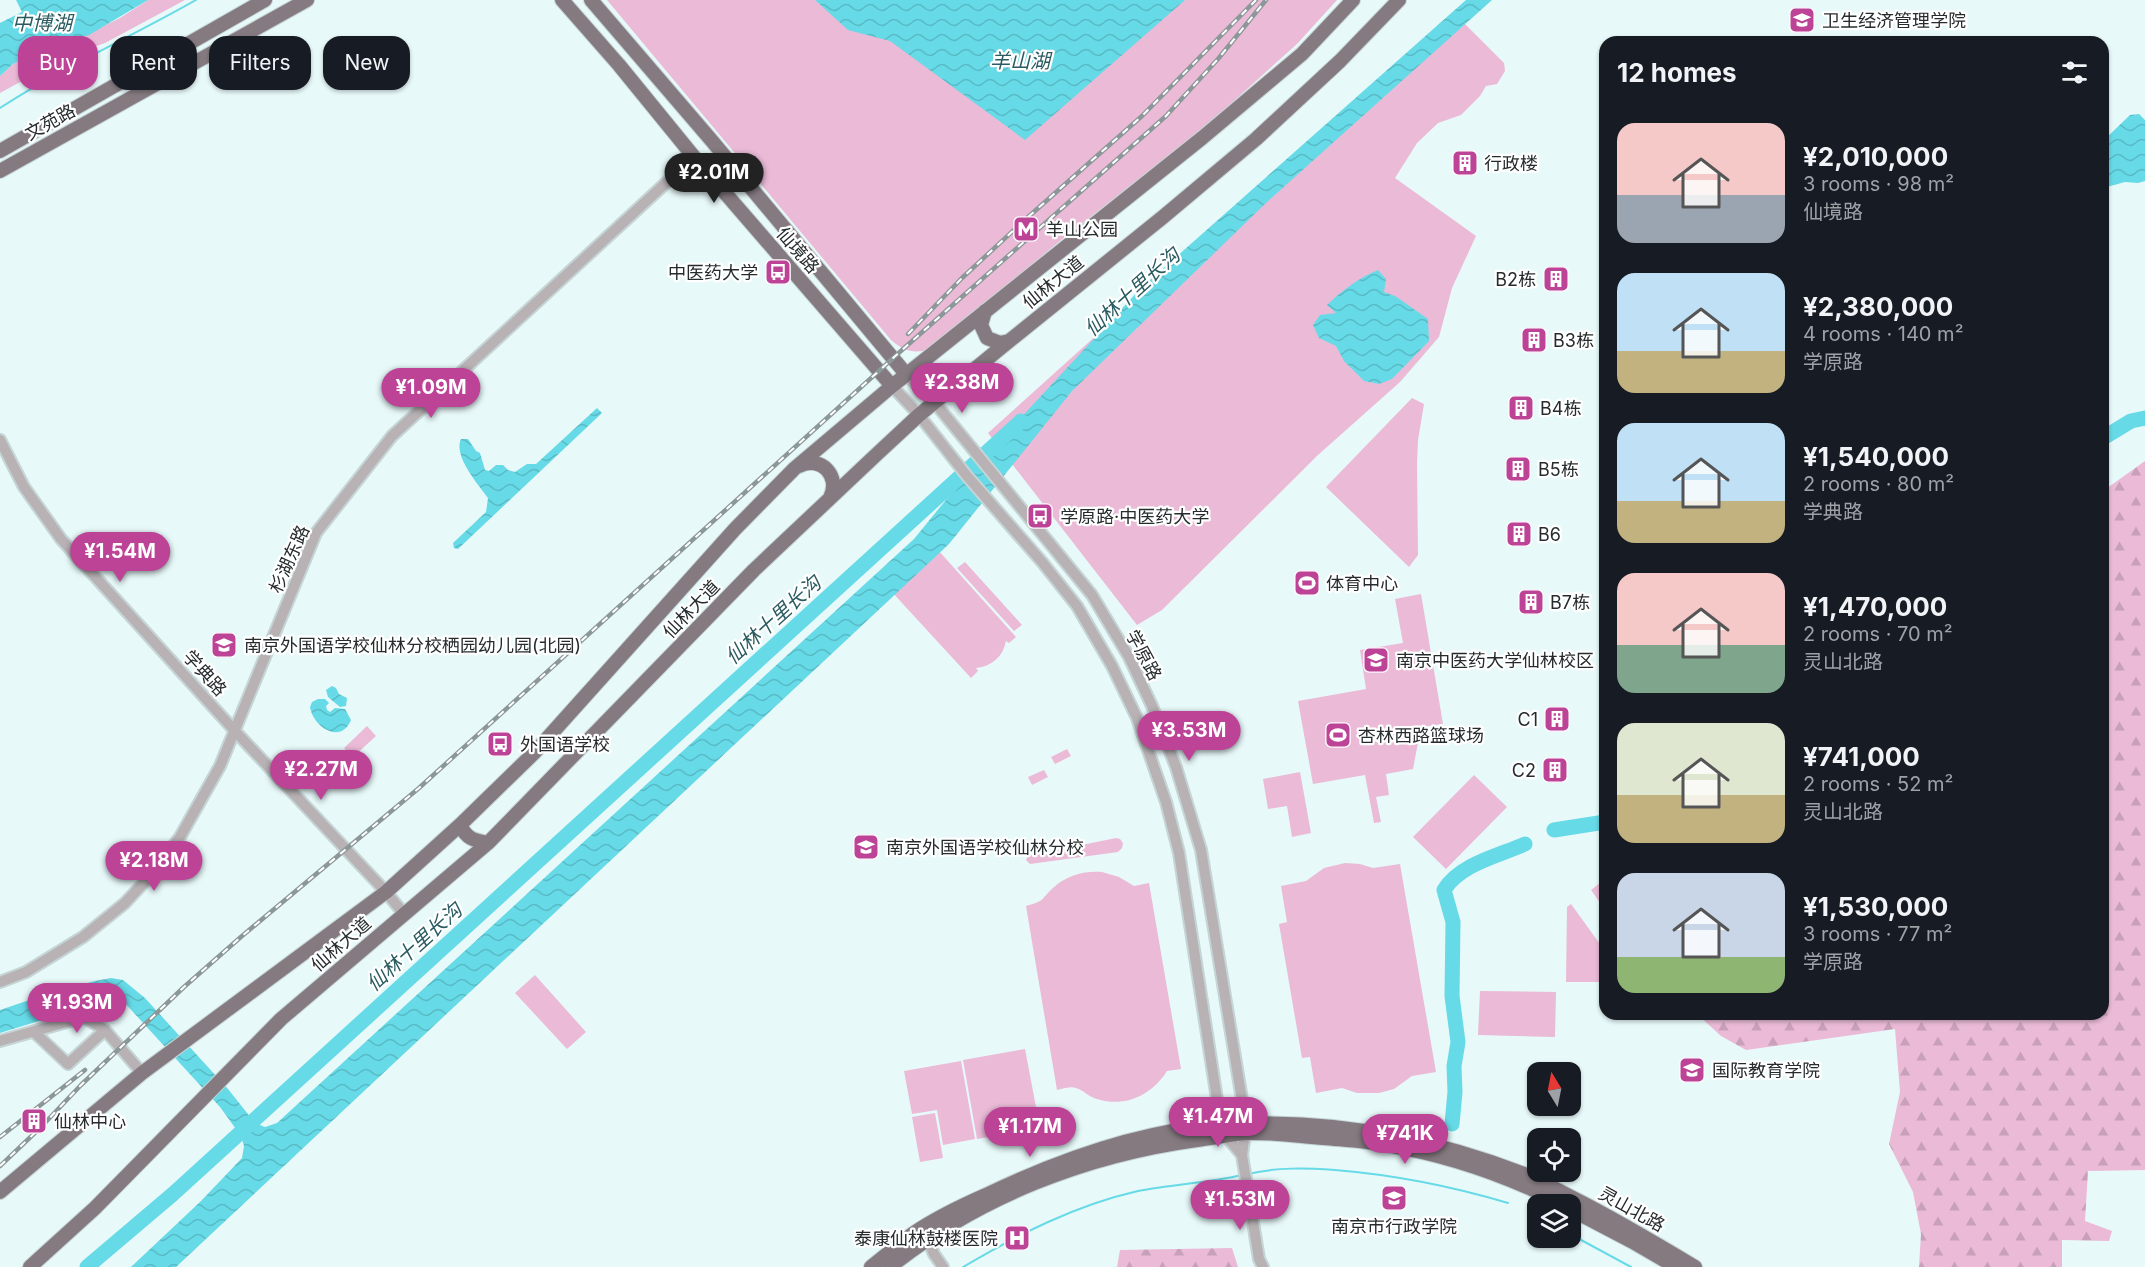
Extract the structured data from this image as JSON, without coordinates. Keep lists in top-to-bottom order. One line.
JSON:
{"streets":{"main road":["文苑路","仙境路","仙林大道","灵山北路"],"street":["杉湖东路","学原路","学典路"]},"crossings":[["仙境路","仙林大道"],["仙境路","杉湖东路"],["仙境路","学原路"],["仙林大道","学原路"],["仙林大道","学典路"],["杉湖东路","学典路"],["学原路","灵山北路"]],"water":["中博湖","羊山湖","仙林十里长沟"],"places":{"school or university":["卫生经济管理学院","南京外国语学校仙林分校栖园幼儿园(北园)","南京中医药大学仙林校区","南京外国语学校仙林分校","国际教育学院","南京市行政学院"],"building":["行政楼","B2栋","B3栋","B4栋","B5栋","B6","B7栋","C1","C2","仙林中心"],"metro station":["羊山公园"],"bus stop":["中医药大学","学原路·中医药大学","外国语学校"],"sports":["体育中心","杏林西路篮球场"],"hospital":["泰康仙林鼓楼医院"]},"north":"top","page":{"chip":["Buy","Rent","Filters","New"],"heading":"12 homes","list":[{"name":"¥2,010,000","note":"3 rooms · 98 m² · 仙境路"},{"name":"¥2,380,000","note":"4 rooms · 140 m² · 学原路"},{"name":"¥1,540,000","note":"2 rooms · 80 m² · 学典路"},{"name":"¥1,470,000","note":"2 rooms · 70 m² · 灵山北路"},{"name":"¥741,000","note":"2 rooms · 52 m² · 灵山北路"},{"name":"¥1,530,000","note":"3 rooms · 77 m² · 学原路"}],"price":["¥2.01M","¥2.38M","¥1.09M","¥1.54M","¥3.53M","¥2.27M","¥2.18M","¥1.93M","¥1.47M","¥1.17M","¥741K","¥1.53M"]}}
